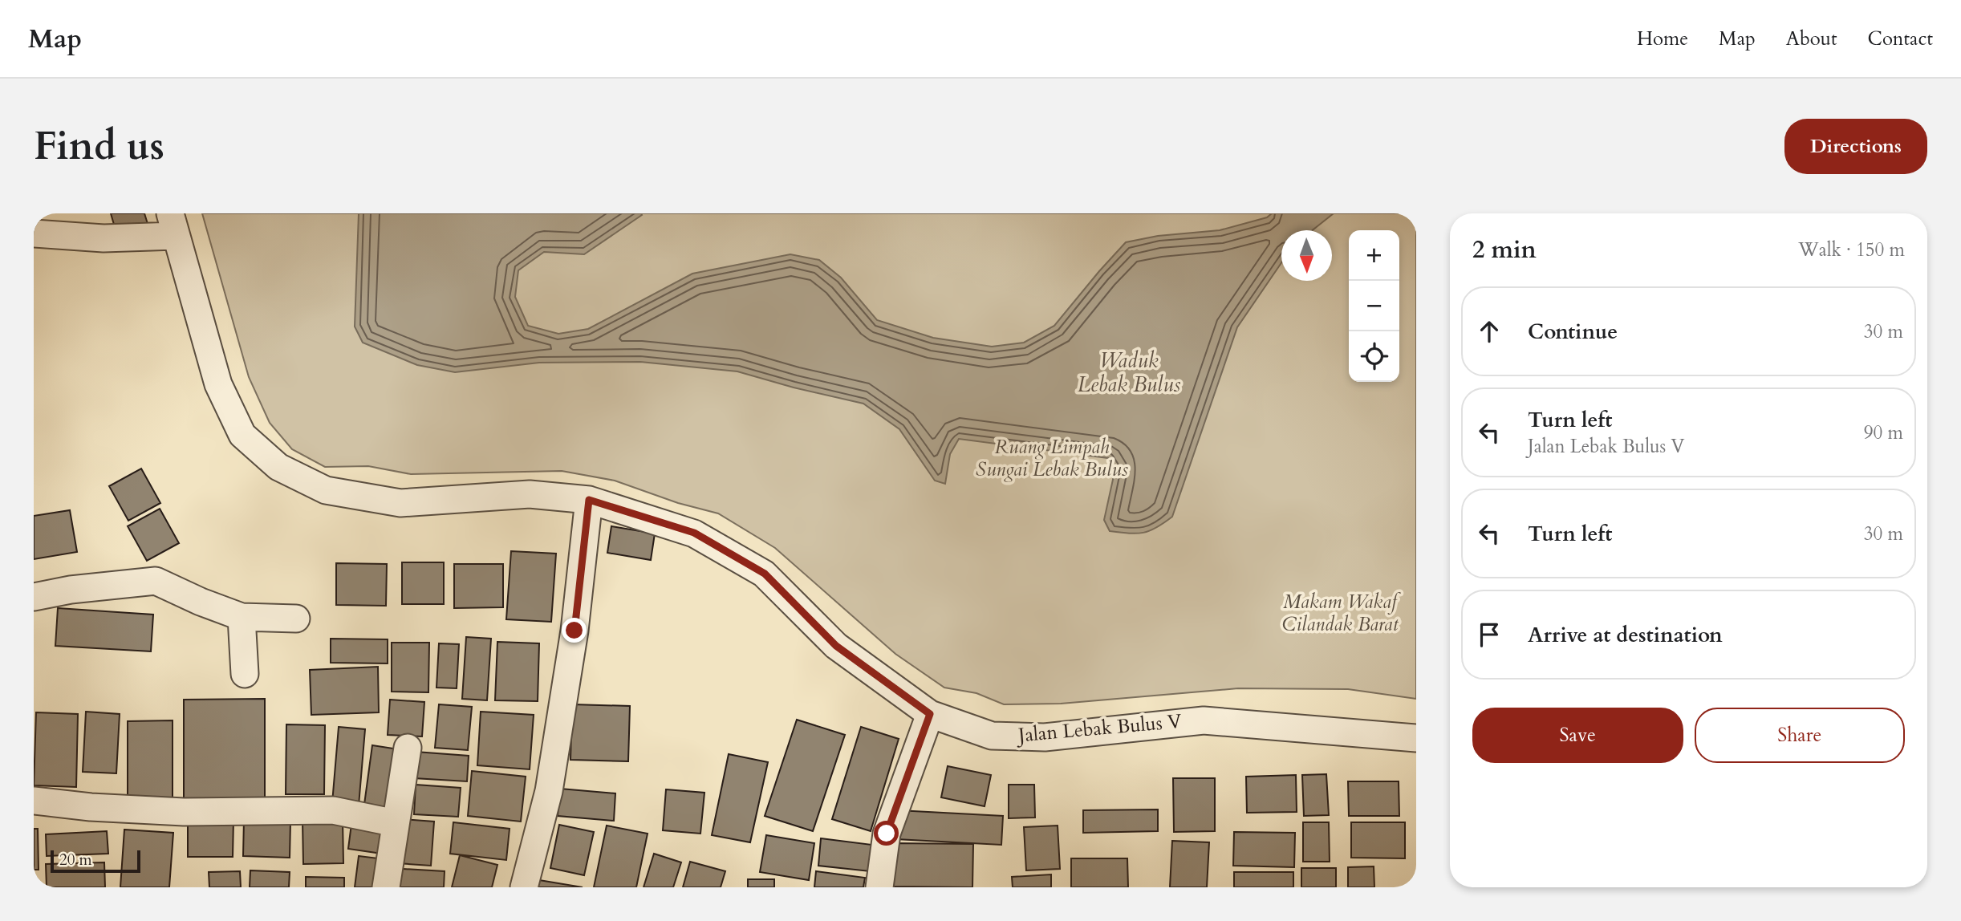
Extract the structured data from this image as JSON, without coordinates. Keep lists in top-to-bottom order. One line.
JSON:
{"streets":{"street":["Jalan Lebak Bulus V"]},"water":["Waduk Lebak Bulus"],"parks":["Ruang Limpah Sungai Lebak Bulus","Makam Wakaf Cilandak Barat"],"scale_bar":"20 m","north":"bottom","page":{"header":"Map","nav":["Home","Map","About","Contact"],"buttons":["Directions",["Save","Share"]],"title":"Find us","heading":["2 min","Walk · 150 m"],"map_buttons":["+","−"],"list":[["Continue","30 m"],["Turn left","Jalan Lebak Bulus V","90 m"],["Turn left","30 m"],"Arrive at destination"],"scale":"20 m"}}
